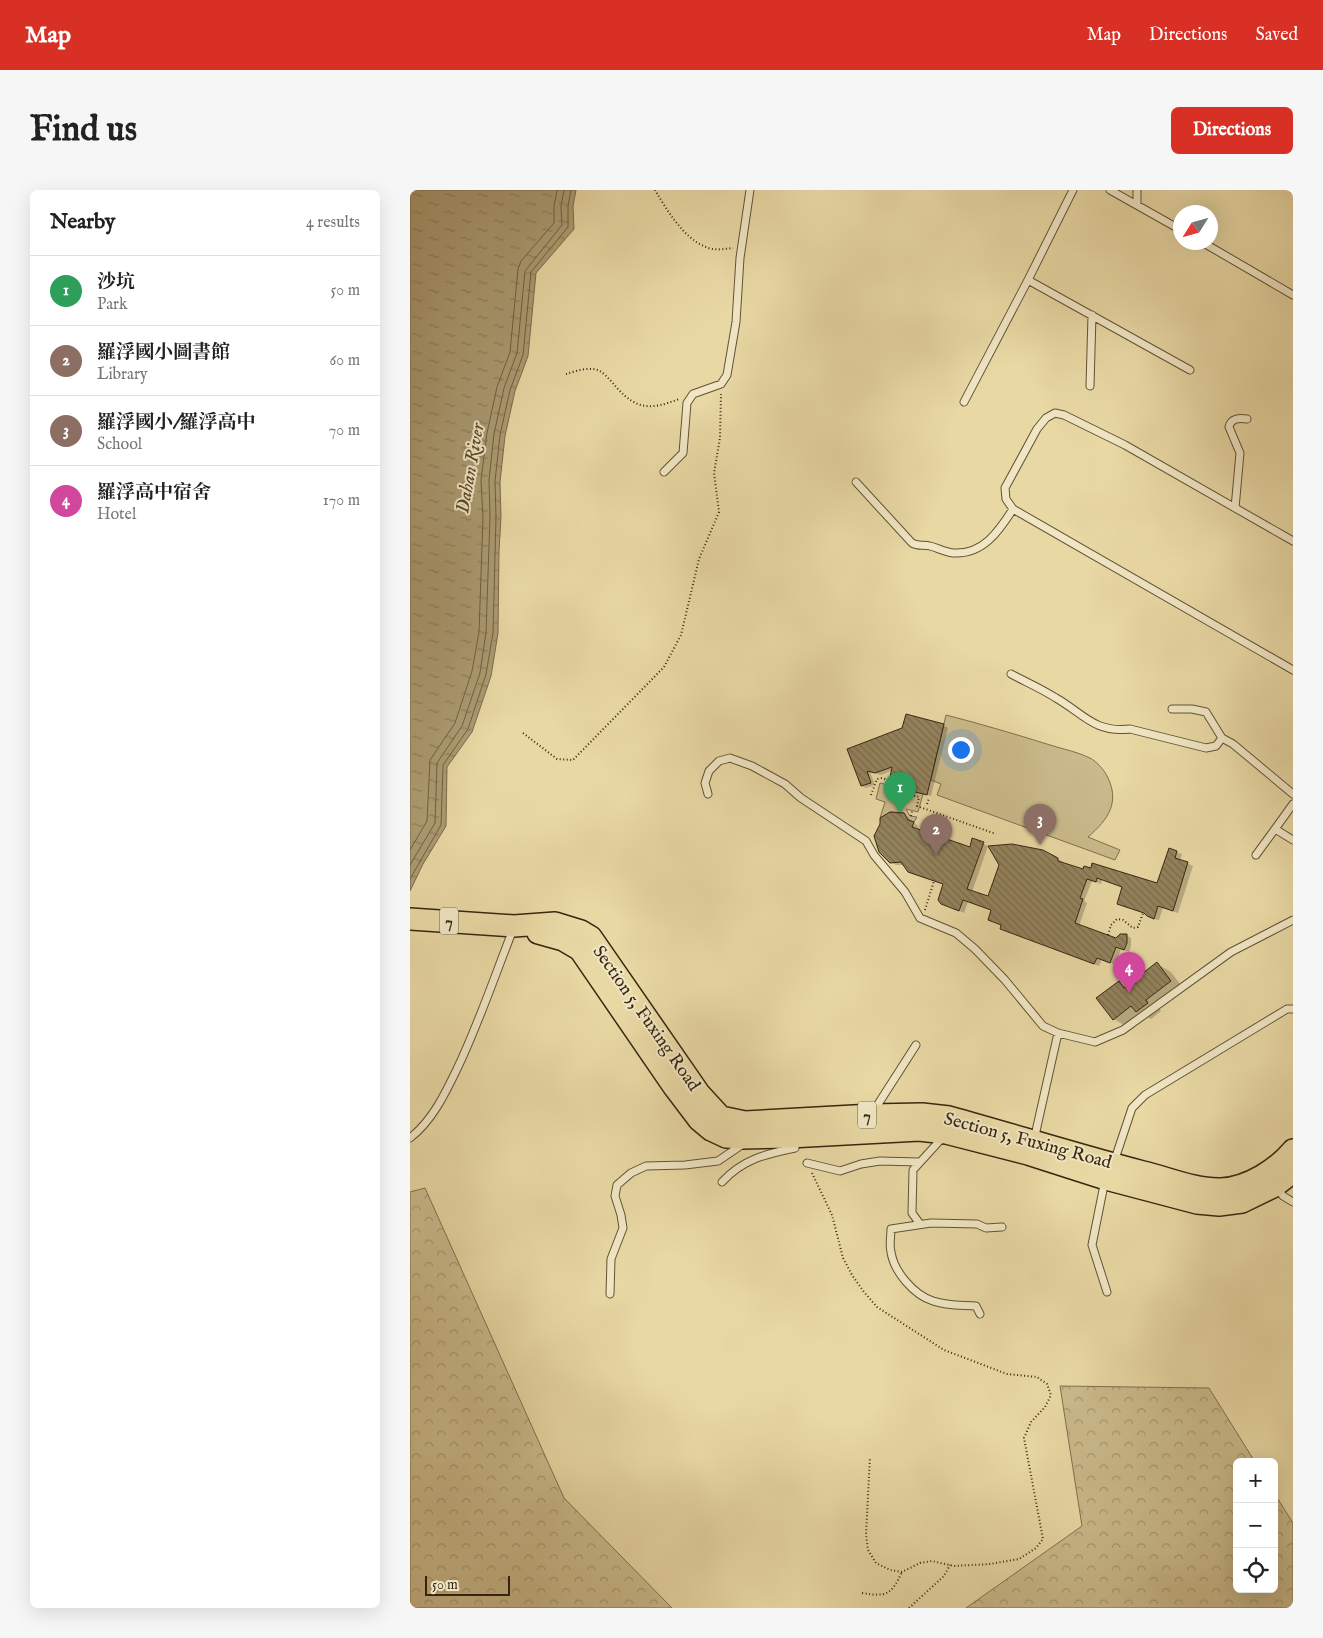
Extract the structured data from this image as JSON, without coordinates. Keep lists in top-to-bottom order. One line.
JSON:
{"streets":{"main road":["7","Section 5, Fuxing Road"]},"water":["Dahan River"],"scale_bar":"50 m","north":"bottom left","page":{"header":"Map","nav":["Map","Directions","Saved"],"buttons":"Directions","title":"Find us","heading":["Nearby","4 results"],"list":[{"mark":"1","name":"沙坑","note":"Park","value":"50 m"},{"mark":"2","name":"羅浮國小圖書館","note":"Library","value":"60 m"},{"mark":"3","name":"羅浮國小/羅浮高中","note":"School","value":"70 m"},{"mark":"4","name":"羅浮高中宿舍","note":"Hotel","value":"170 m"}],"pins":["1","3","2","4"],"map_buttons":["+","−"],"scale":"50 m"}}
